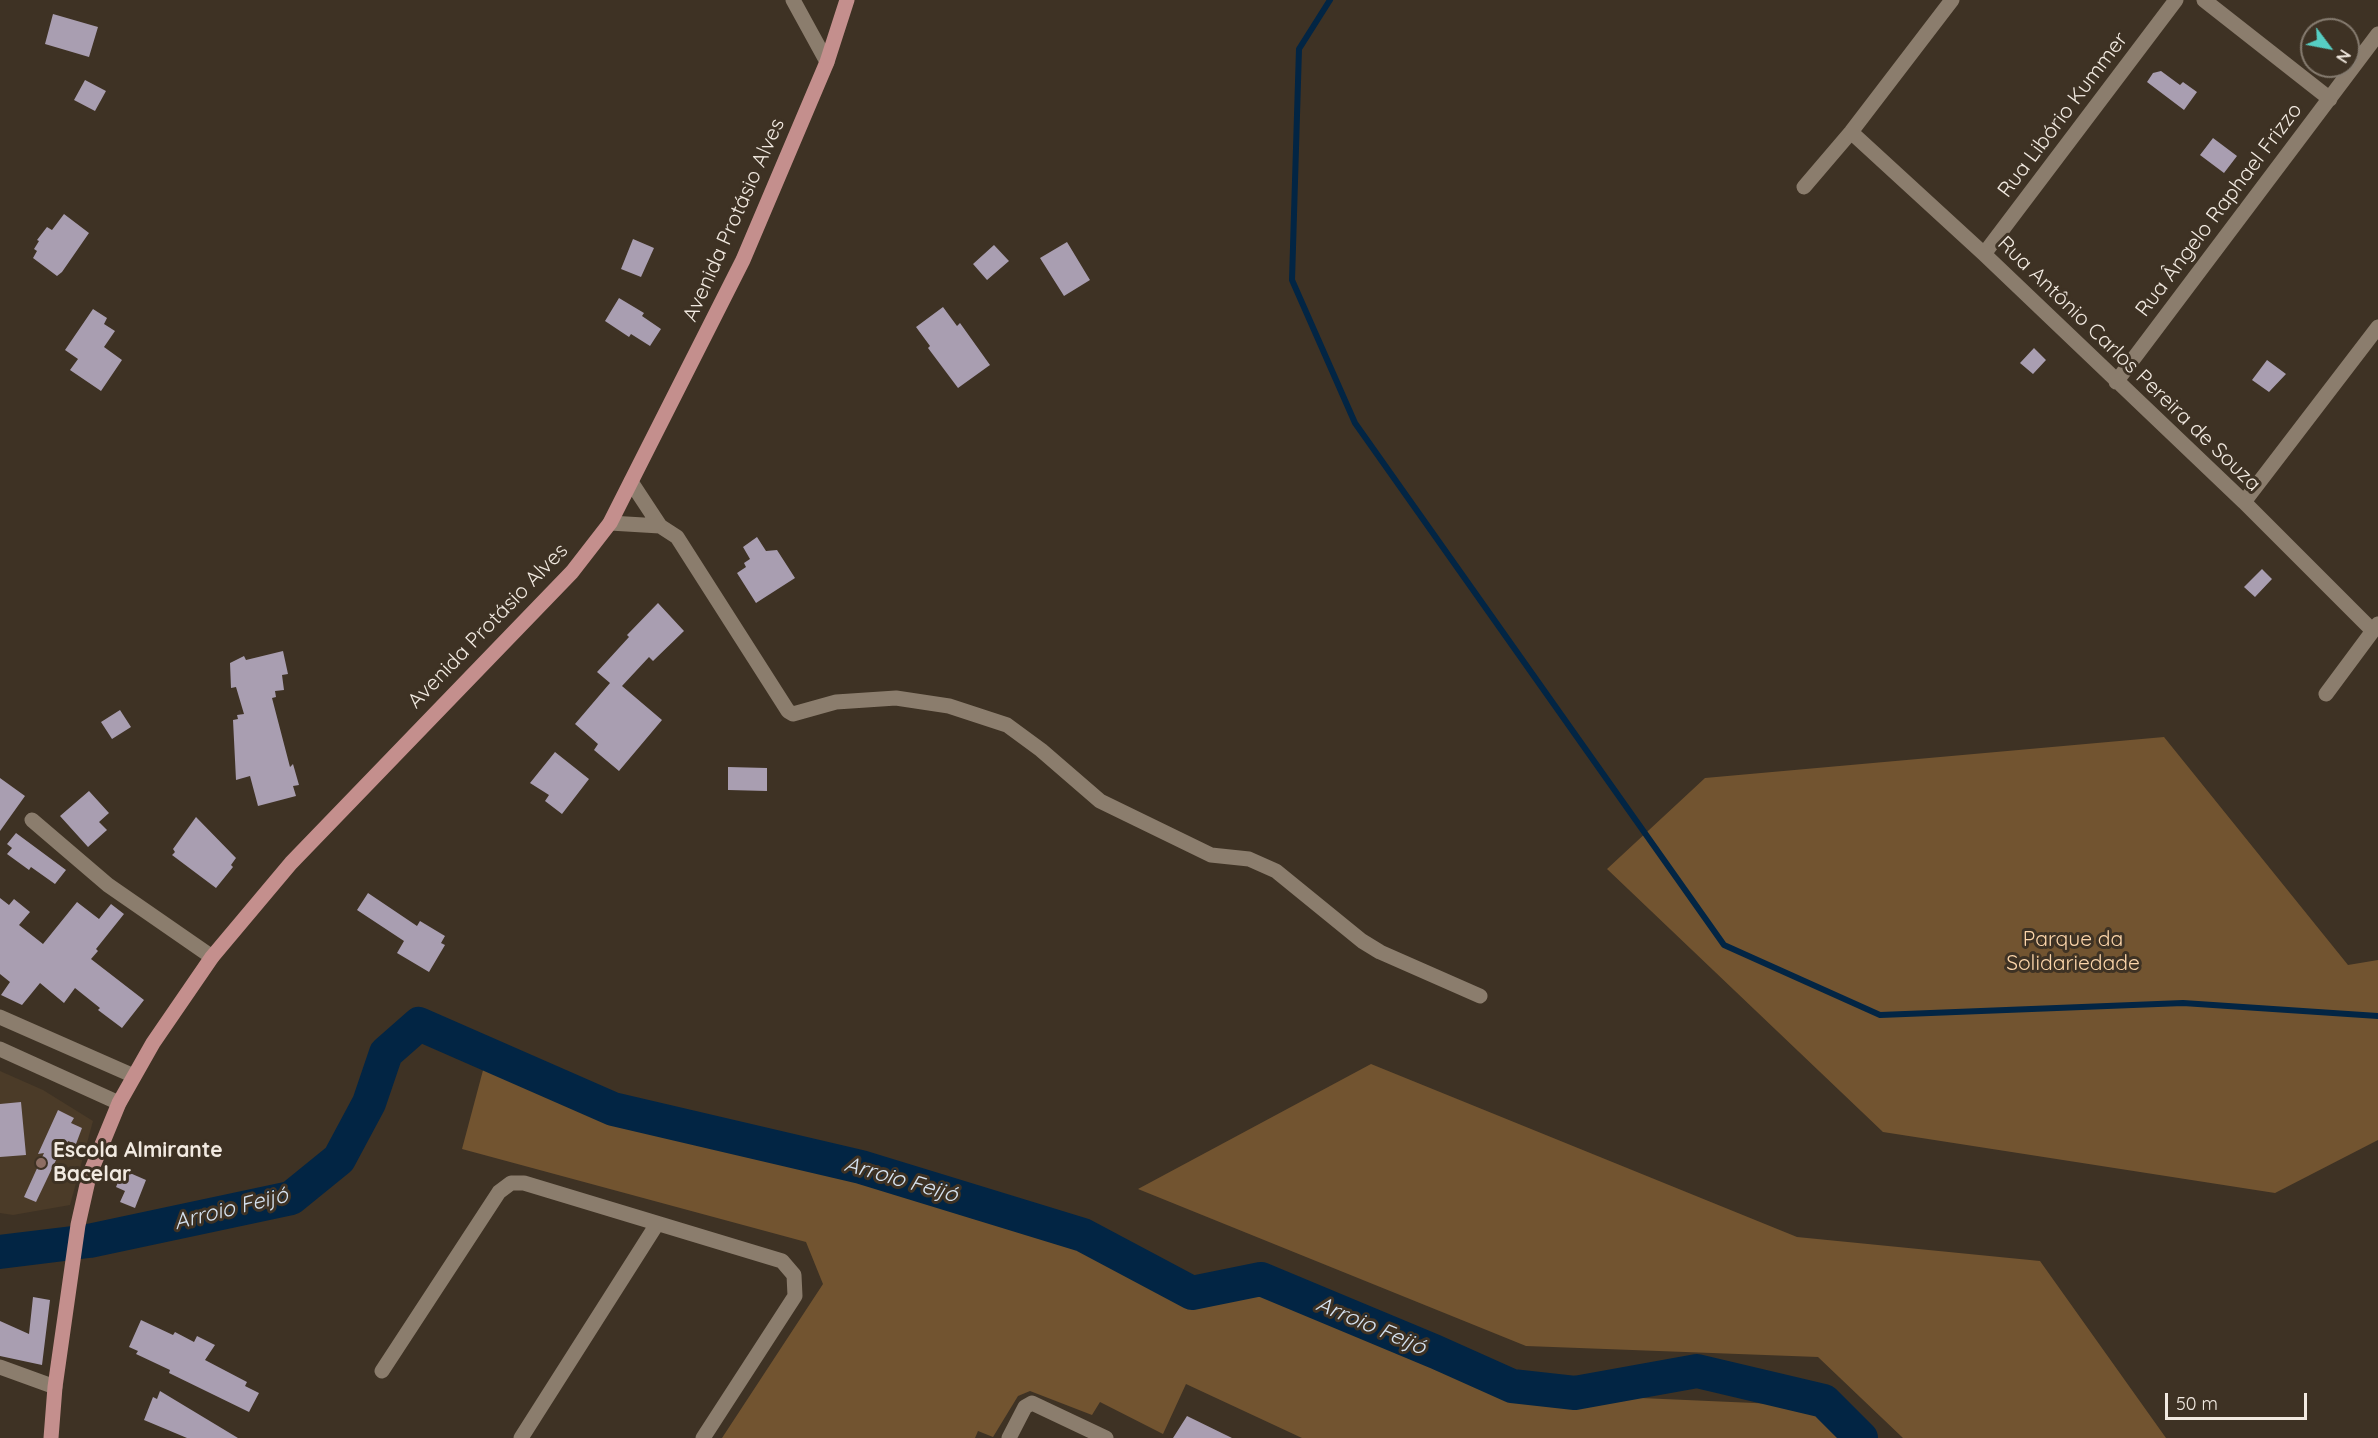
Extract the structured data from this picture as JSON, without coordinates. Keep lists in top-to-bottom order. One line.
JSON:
{"streets":{"main road":["Avenida Protásio Alves"],"street":["Rua Libório Kummer","Rua Ângelo Raphael Frizzo","Rua Antônio Carlos Pereira de Souza"]},"crossings":[["Rua Libório Kummer","Rua Antônio Carlos Pereira de Souza"],["Rua Ângelo Raphael Frizzo","Rua Antônio Carlos Pereira de Souza"]],"water":["Arroio Feijó"],"parks":["Parque da Solidariedade"],"places":["Escola Almirante Bacelar"],"scale_bar":"50 m","north":"bottom right"}
